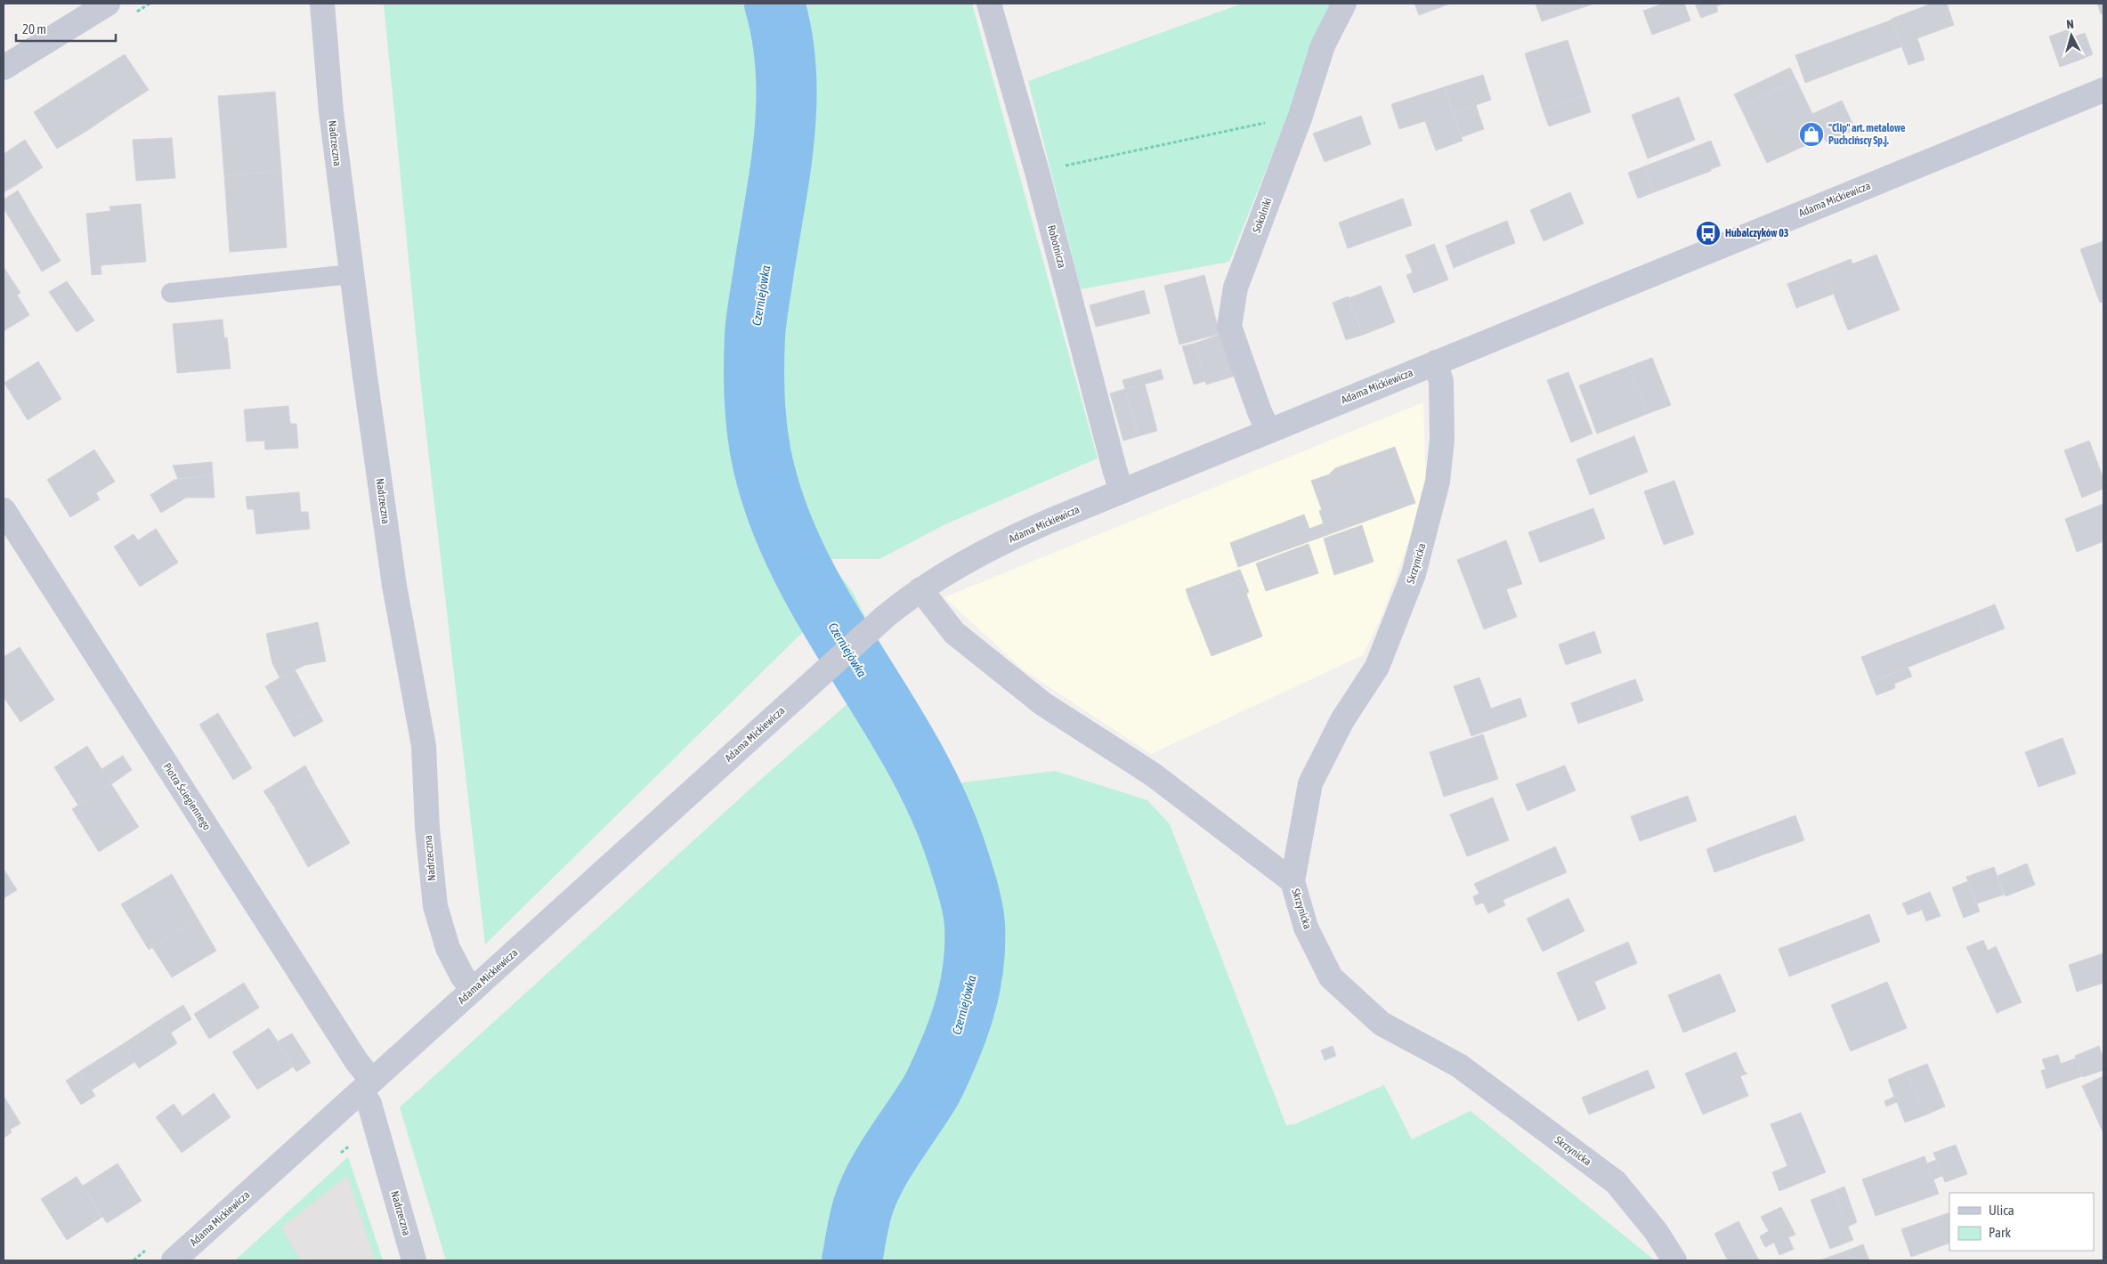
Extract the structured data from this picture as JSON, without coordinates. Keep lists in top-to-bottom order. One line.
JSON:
{"streets":{"street":["Nadrzeczna","Adama Mickiewicza","Sokolniki","Robotnicza","Skrzynicka","Piotra Ściegiennego"]},"crossings":[["Nadrzeczna","Adama Mickiewicza"],["Nadrzeczna","Piotra Ściegiennego"],["Adama Mickiewicza","Sokolniki"],["Adama Mickiewicza","Robotnicza"],["Adama Mickiewicza","Skrzynicka"],["Adama Mickiewicza","Piotra Ściegiennego"]],"water":["Czerniejówka"],"places":{"shop":["\"Clip\" art. metalowe Puchcińscy Sp.j."],"bus stop":["Hubalczyków 03"]},"legend":["Ulica","Park"],"scale_bar":"20 m","north":"top"}
